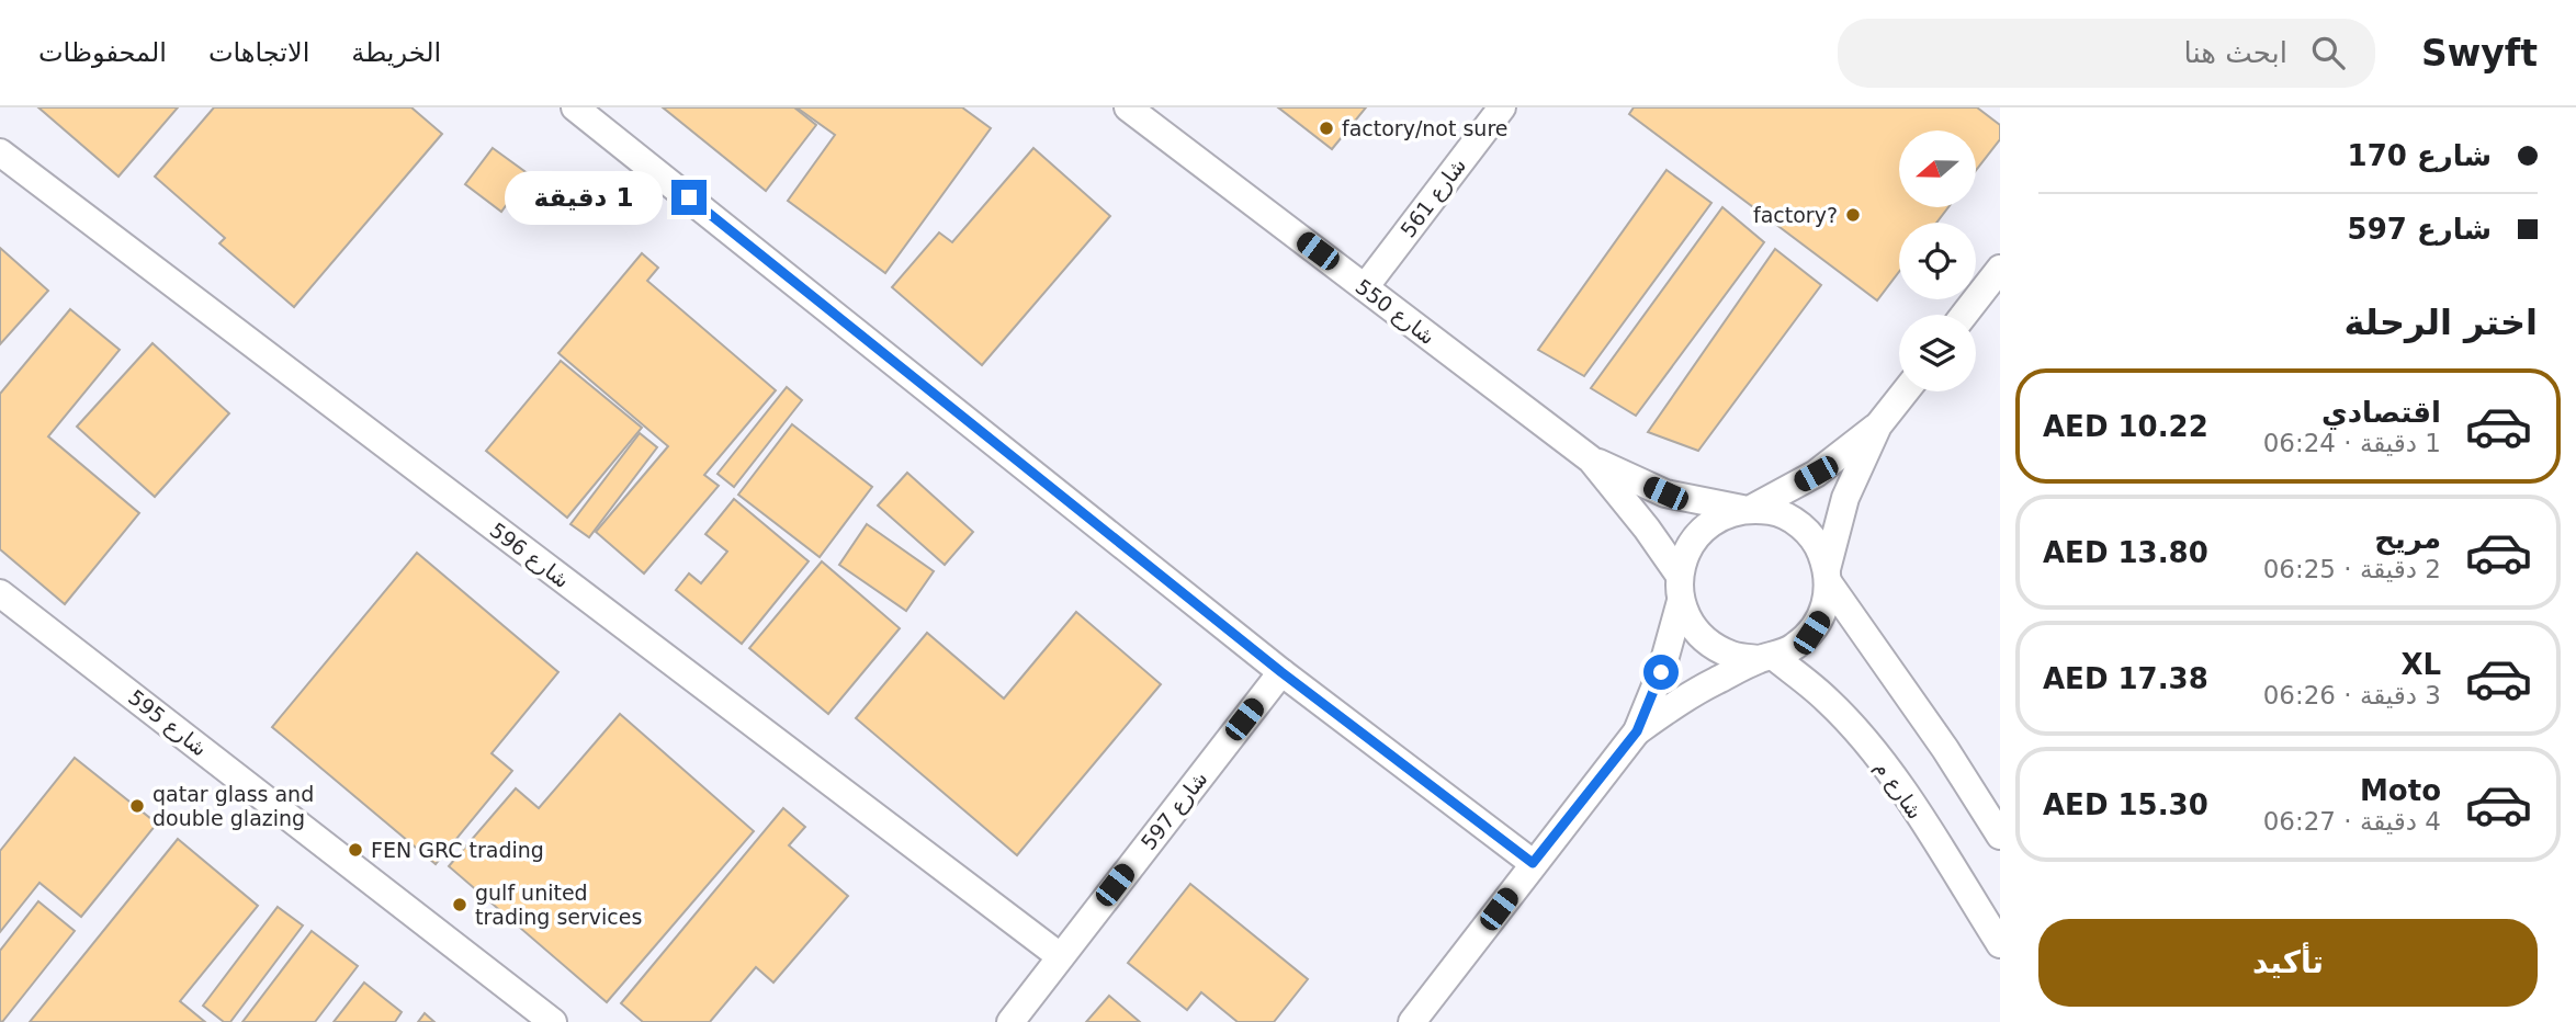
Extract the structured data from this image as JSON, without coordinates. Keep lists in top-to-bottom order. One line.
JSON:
{"streets":{"street":["شارع 561","شارع 550","شارع 596","شارع 595","شارع م","شارع 597"]},"crossings":[["شارع 561","شارع 550"],["شارع 550","شارع م"],["شارع 596","شارع 597"]],"places":["factory/not sure","factory?","qatar glass and double glazing","FEN GRC trading","gulf united trading services"],"north":"left","page":{"header":"Swyft","search":"ابحث هنا","nav":["الخريطة","الاتجاهات","المحفوظات"],"banner":["شارع 170","شارع 597"],"bubble":"1 دقيقة","heading":"اختر الرحلة","list":[{"name":"اقتصادي","note":"1 دقيقة · 06:24","value":"AED 10.22"},{"name":"مريح","note":"2 دقيقة · 06:25","value":"AED 13.80"},{"name":"XL","note":"3 دقيقة · 06:26","value":"AED 17.38"},{"name":"Moto","note":"4 دقيقة · 06:27","value":"AED 15.30"}],"buttons":"تأكيد"}}
